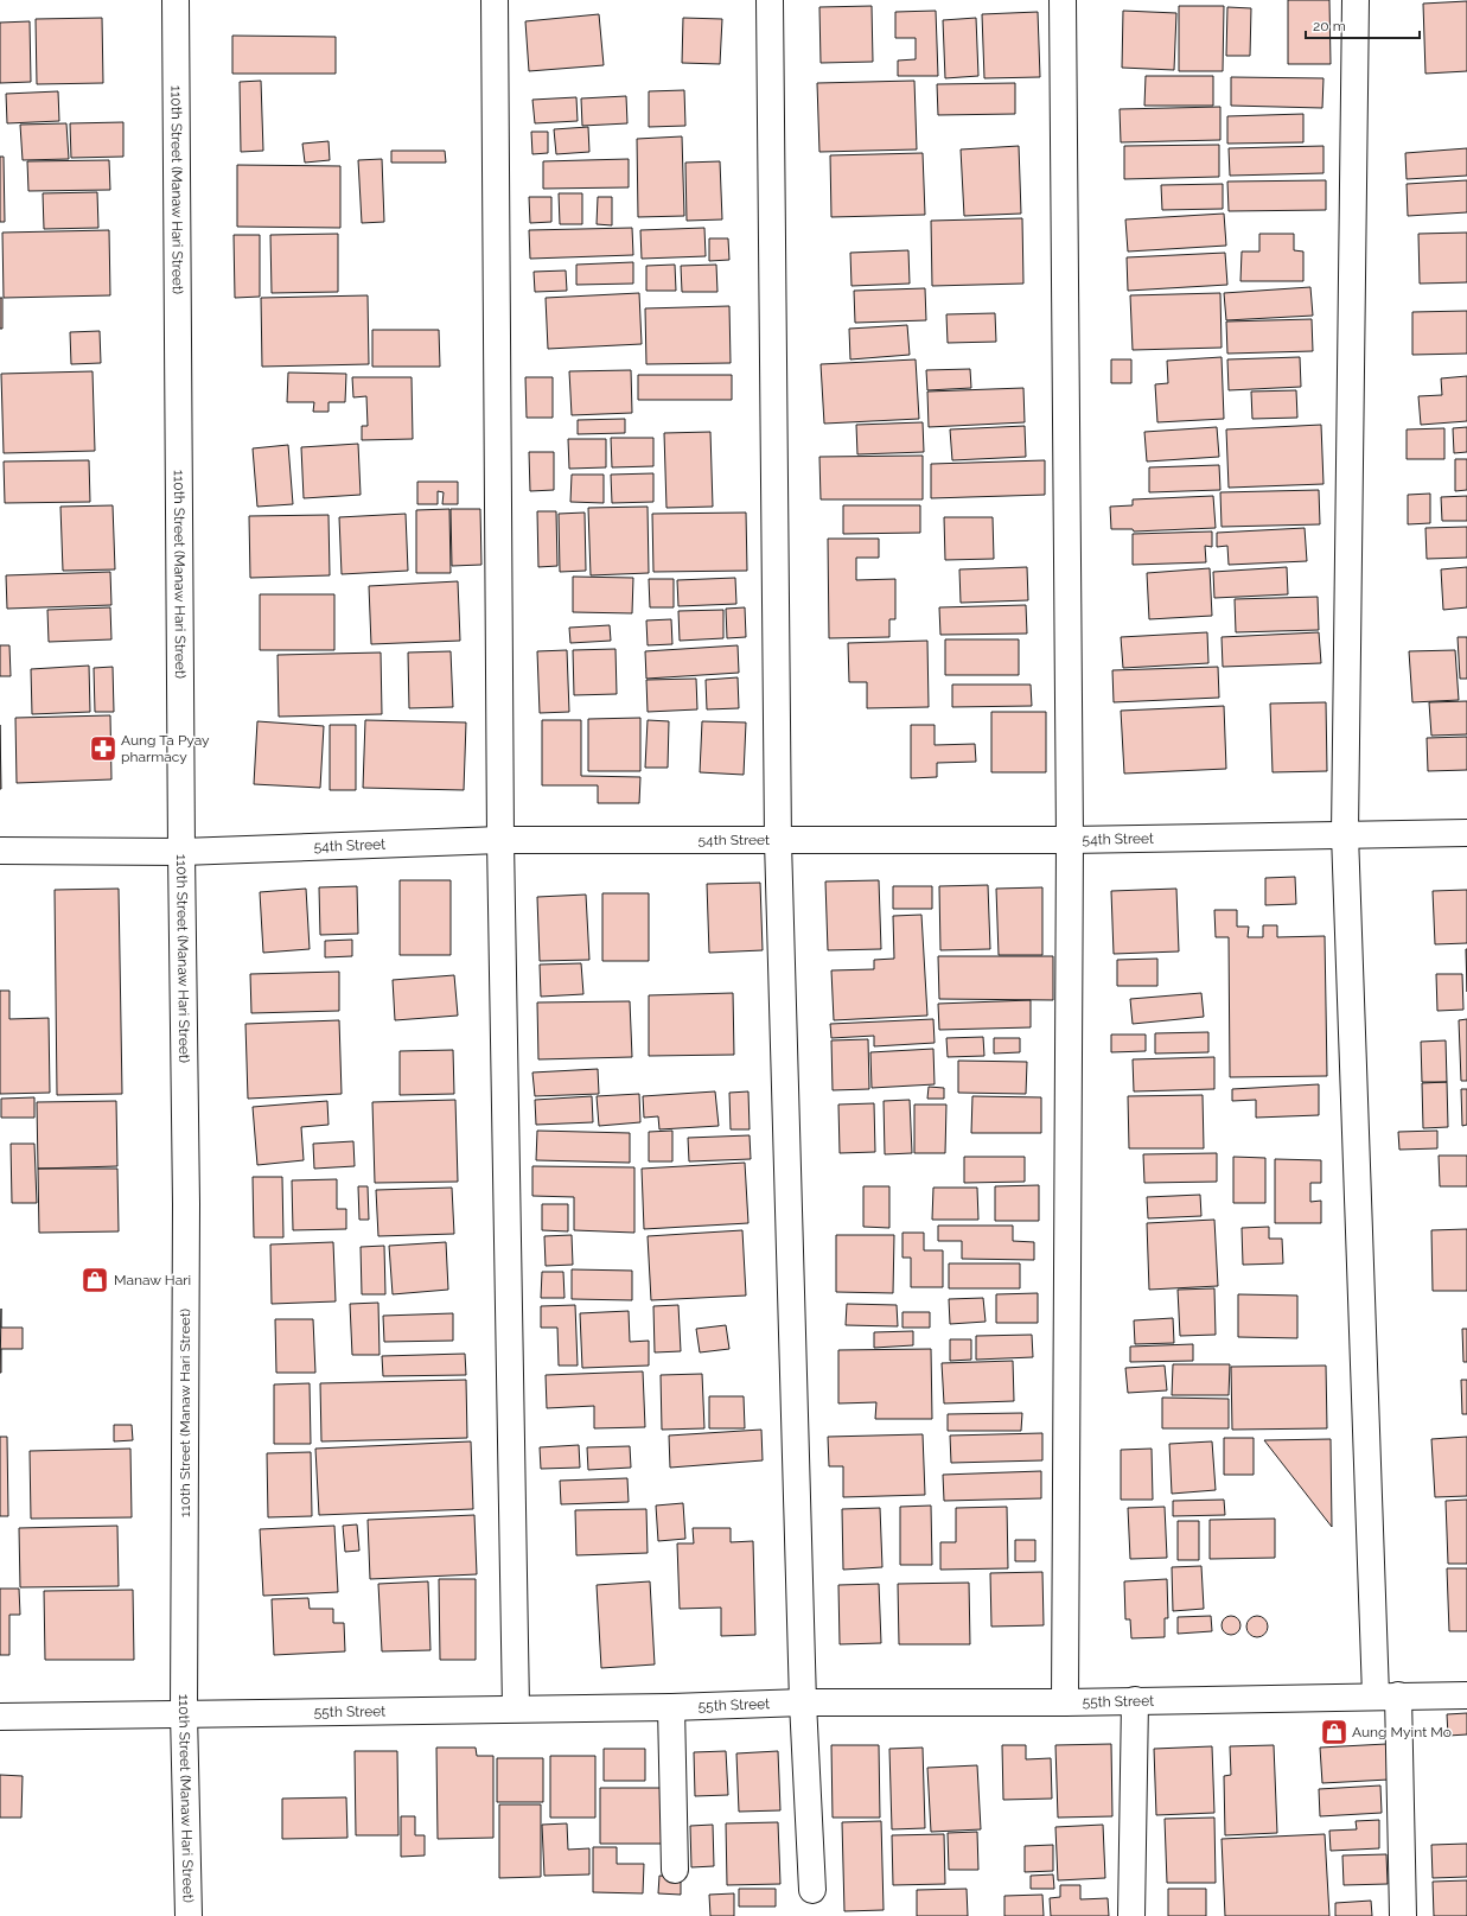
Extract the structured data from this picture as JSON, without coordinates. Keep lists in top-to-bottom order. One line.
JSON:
{"streets":{"street":["110th Street (Manaw Hari Street)","54th Street","55th Street"]},"crossings":[["110th Street (Manaw Hari Street)","54th Street"],["110th Street (Manaw Hari Street)","55th Street"]],"places":{"pharmacy":["Aung Ta Pyay pharmacy"],"shop":["Manaw Hari","Aung Myint Mo"]},"scale_bar":"20 m"}
